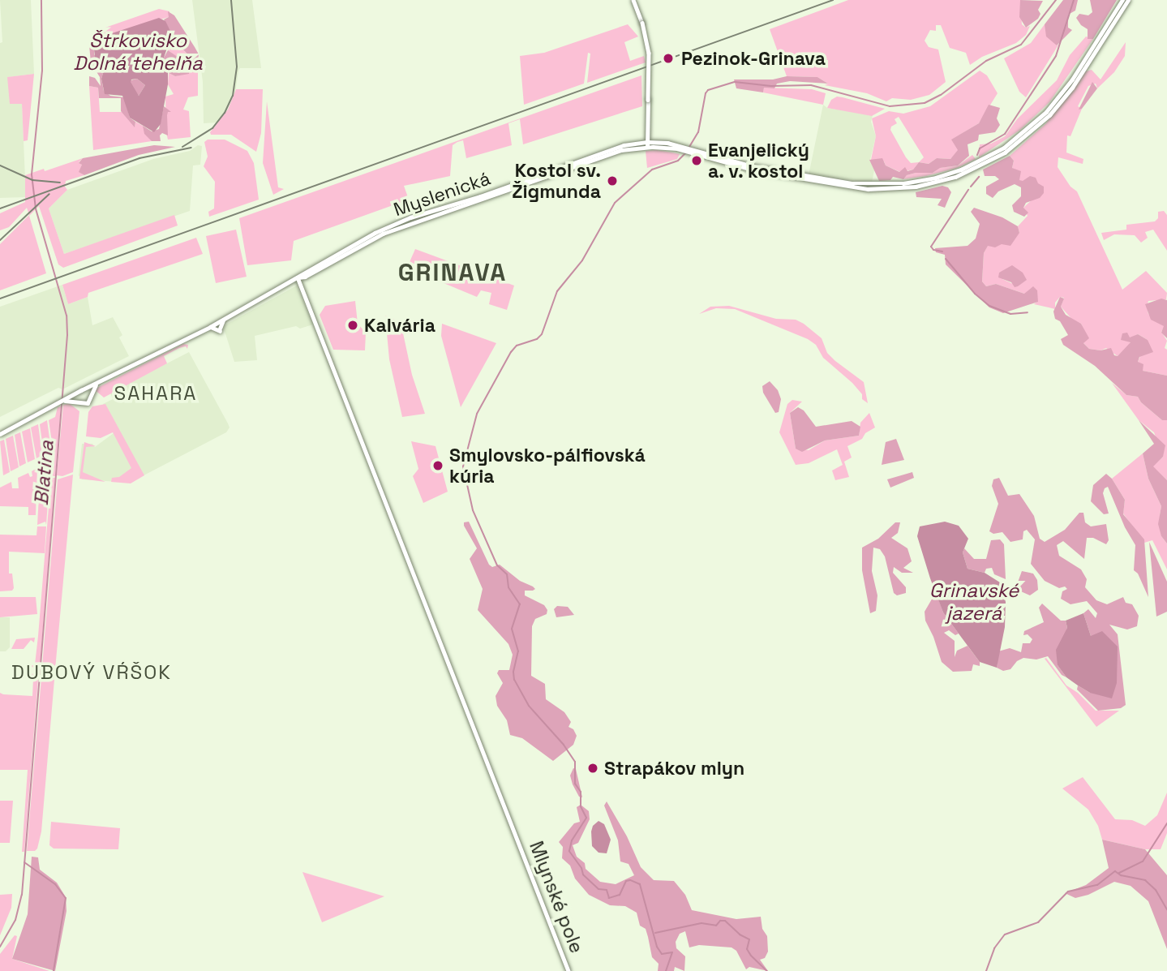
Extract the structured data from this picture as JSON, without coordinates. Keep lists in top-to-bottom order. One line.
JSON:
{"streets":{"main road":["Myslenická","Mlynské pole"]},"crossings":[["Myslenická","Mlynské pole"]],"districts":["GRINAVA","SAHARA","DUBOVÝ VŔŠOK"],"water":["Štrkovisko Dolná tehelňa","Blatina","Grinavské jazerá"],"places":["Pezinok-Grinava","Evanjelický a. v. kostol","Kostol sv. Žigmunda","Kalvária","Smylovsko-pálfiovská kúria","Strapákov mlyn"]}
